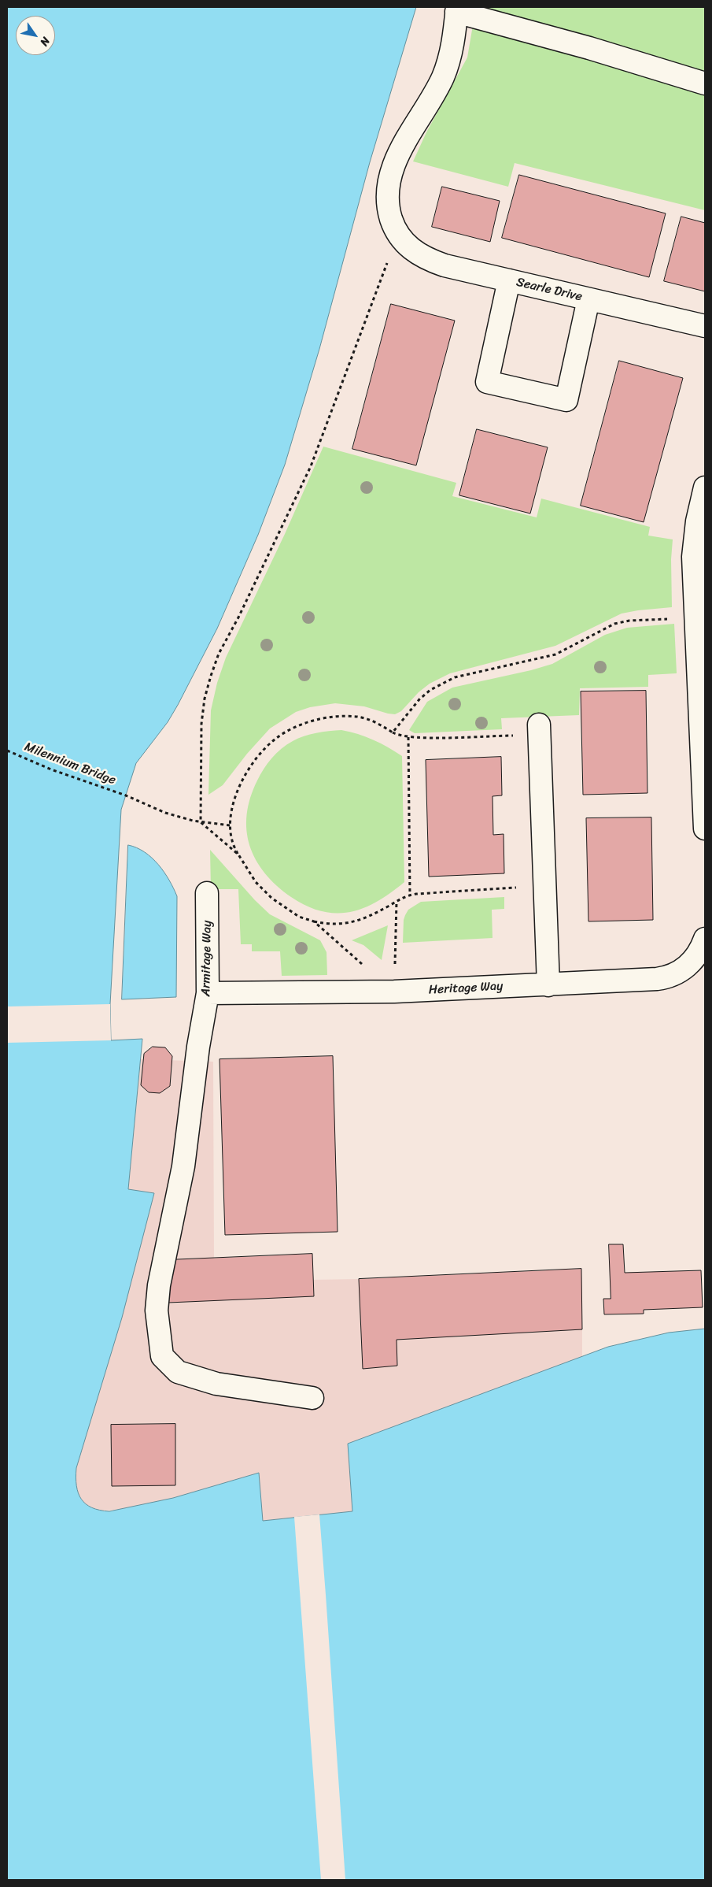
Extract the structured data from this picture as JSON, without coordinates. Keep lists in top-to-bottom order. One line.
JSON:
{"streets":{"street":["Searle Drive","Armitage Way","Heritage Way"],"path":["Milennium Bridge"]},"crossings":[["Armitage Way","Heritage Way"]],"north":"bottom right"}
